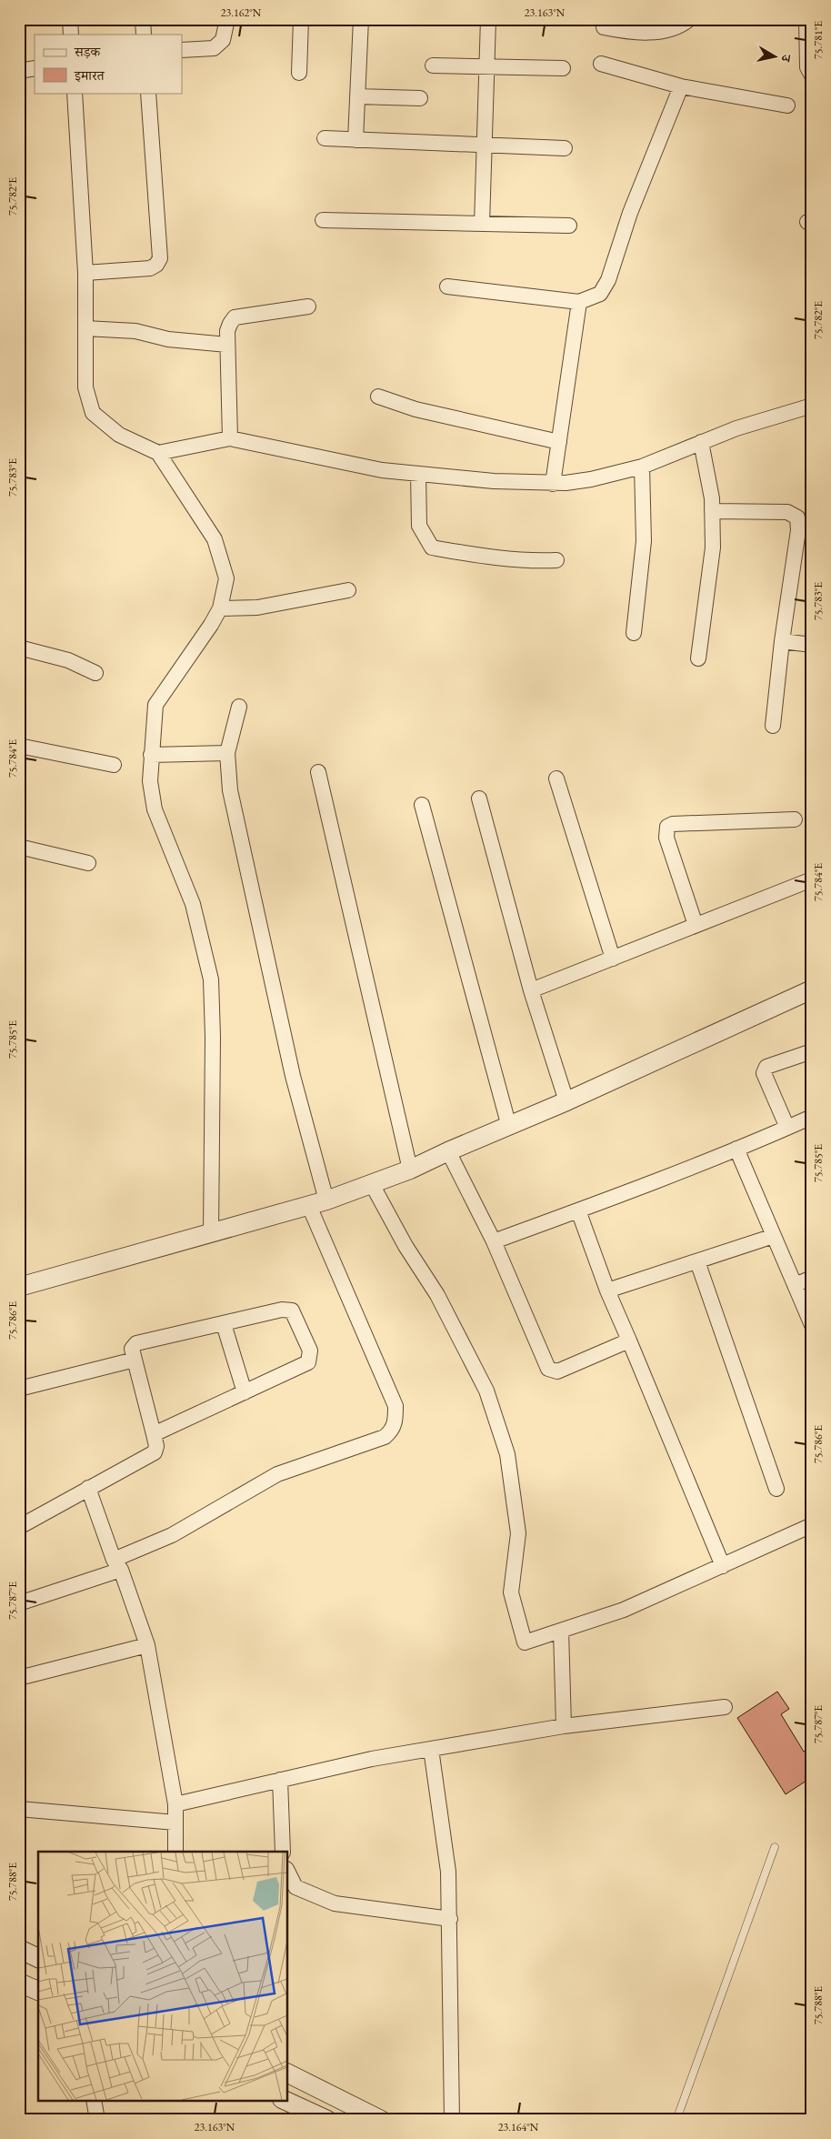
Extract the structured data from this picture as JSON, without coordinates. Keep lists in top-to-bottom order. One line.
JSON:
{"legend":["सड़क","इमारत"],"north":"right","coordinates":["23.162°N","23.163°N","75.781°E","75.782°E","75.783°E","75.784°E","75.785°E","75.786°E","75.787°E","75.788°E","23.164°N"]}
